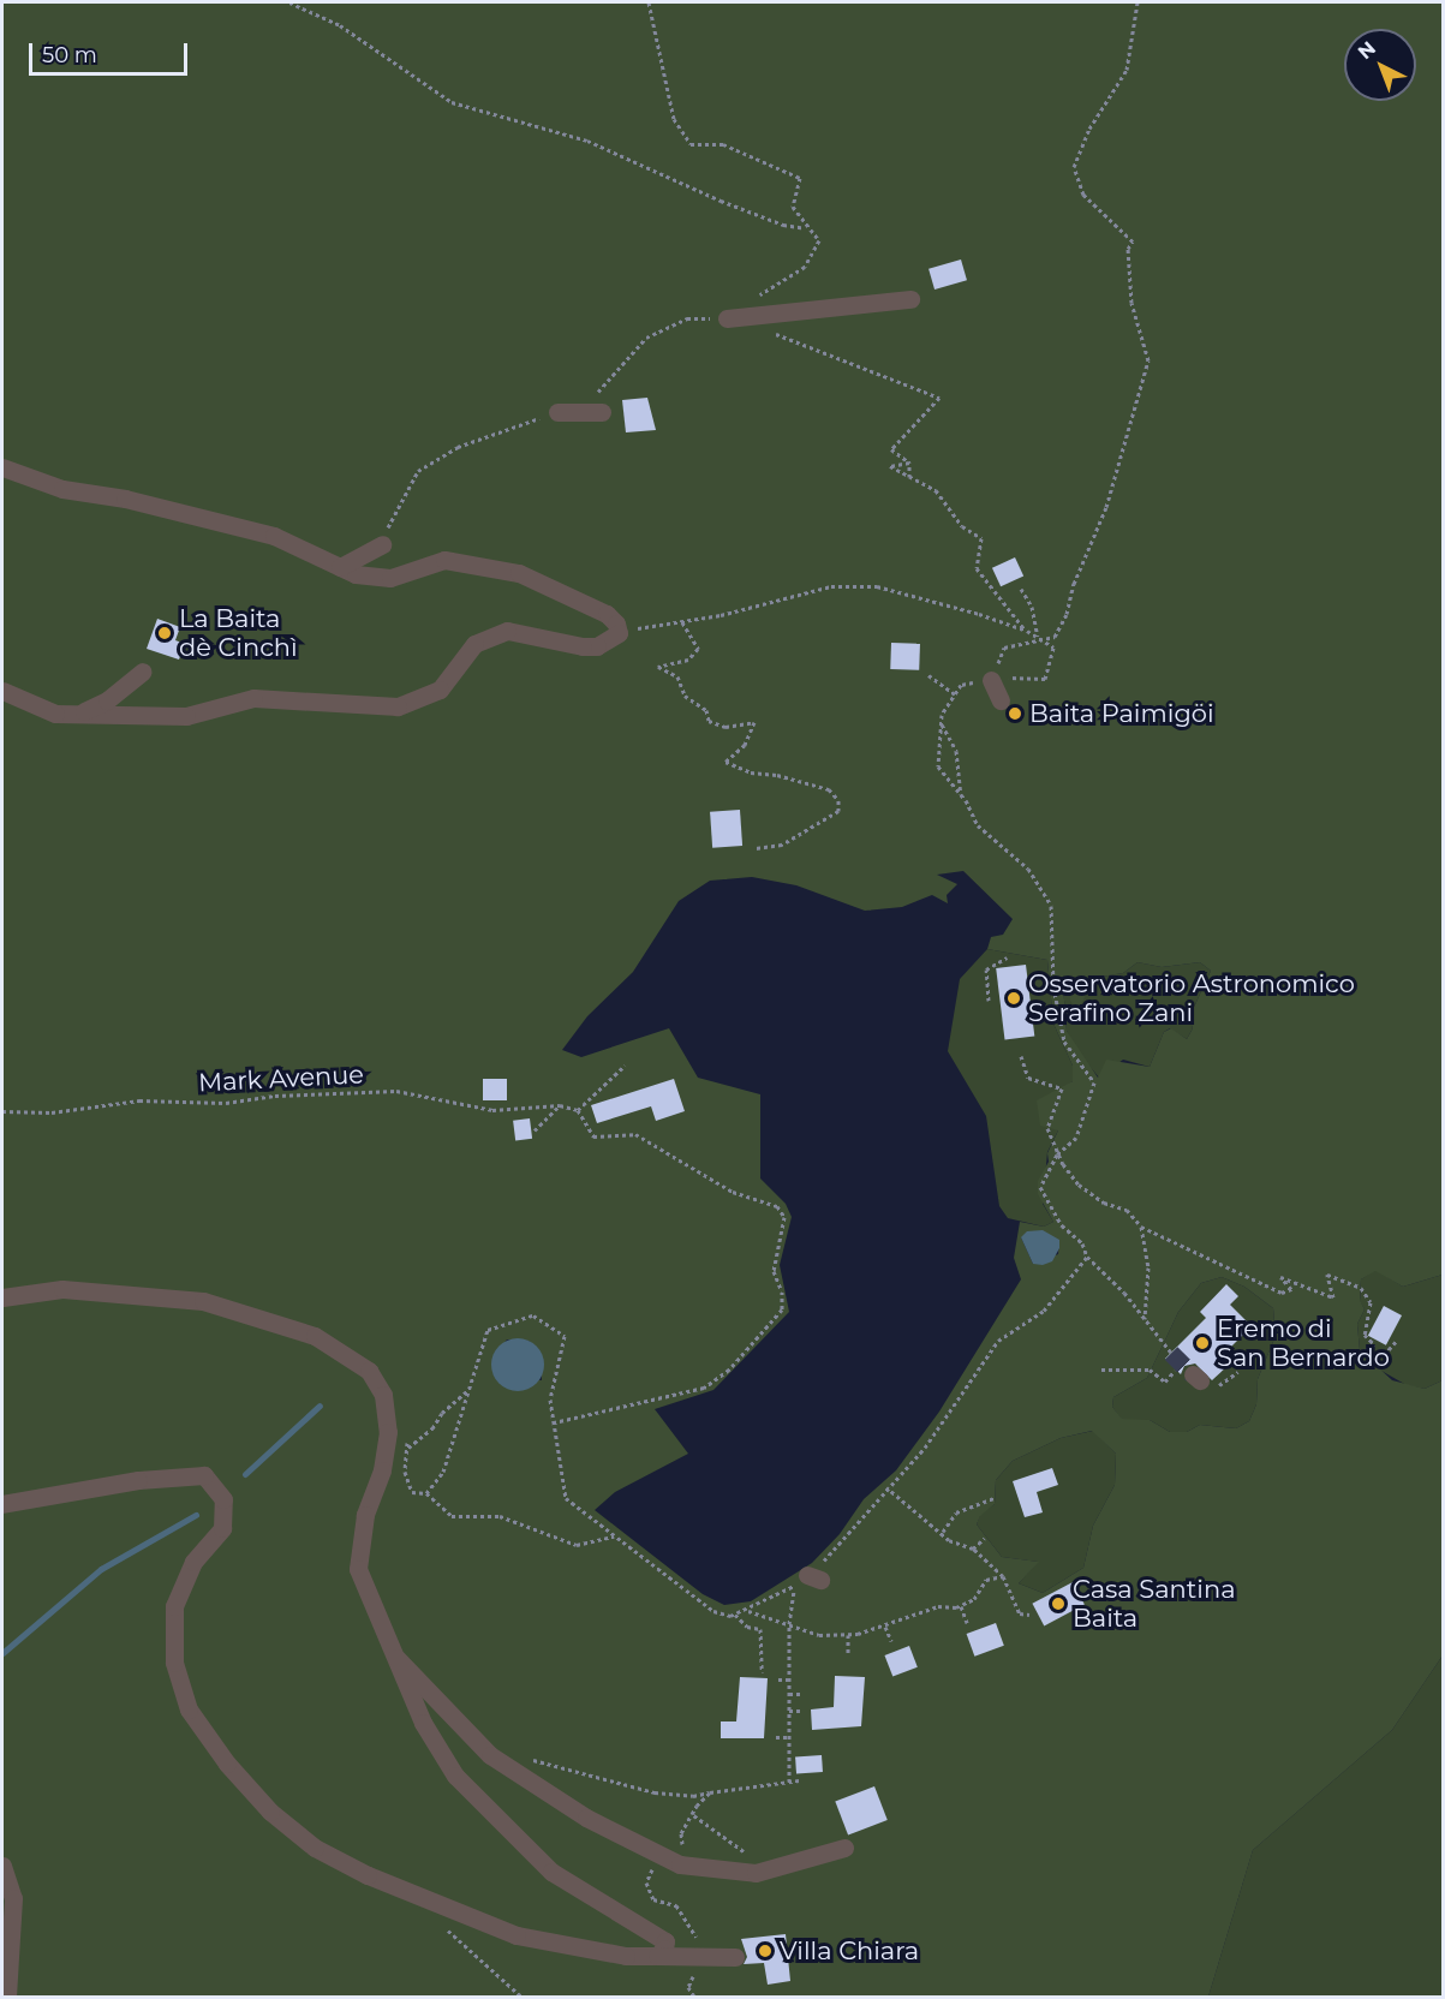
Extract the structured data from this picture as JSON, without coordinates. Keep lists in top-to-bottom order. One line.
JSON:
{"streets":{"path":["Mark Avenue"]},"places":["La Baita dè Cinchì","Baita Paimigöi","Osservatorio Astronomico Serafino Zani","Eremo di San Bernardo","Casa Santina Baita","Villa Chiara"],"scale_bar":"50 m","north":"top left"}
